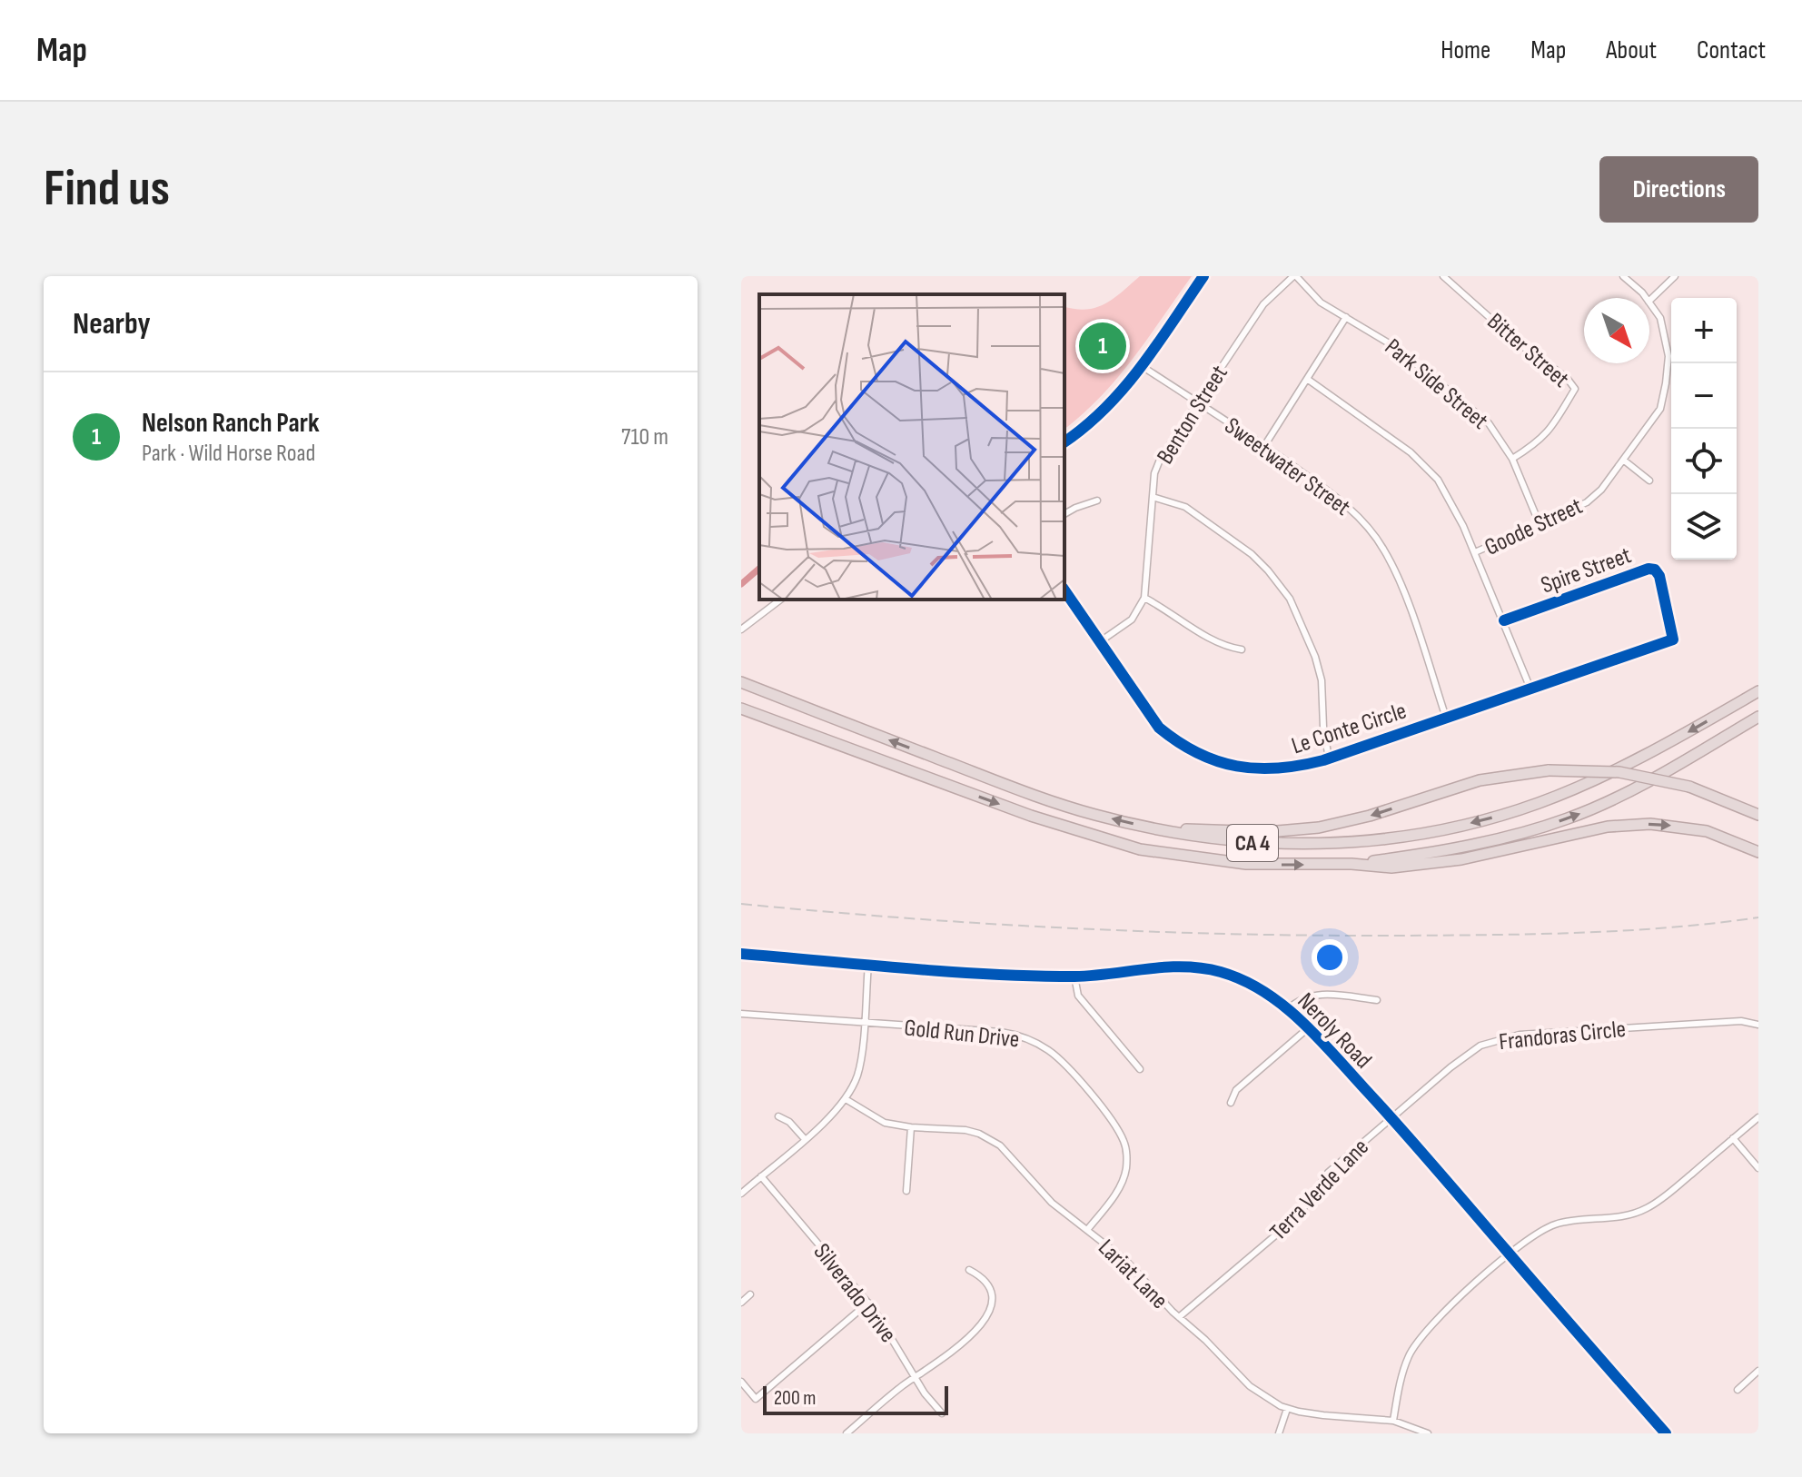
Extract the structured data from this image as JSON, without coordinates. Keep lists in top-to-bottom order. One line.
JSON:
{"streets":{"highway":["CA 4"],"street":["Bitter Street","Park Side Street","Benton Street","Sweetwater Street","Goode Street","Spire Street","Le Conte Circle","Neroly Road","Gold Run Drive","Frandoras Circle","Terra Verde Lane","Lariat Lane","Silverado Drive"]},"crossings":[["Bitter Street","Park Side Street"],["Park Side Street","Benton Street"],["Park Side Street","Goode Street"],["Benton Street","Sweetwater Street"],["Sweetwater Street","Le Conte Circle"],["Spire Street","Le Conte Circle"],["Neroly Road","Frandoras Circle"],["Neroly Road","Terra Verde Lane"],["Gold Run Drive","Lariat Lane"],["Frandoras Circle","Terra Verde Lane"],["Terra Verde Lane","Lariat Lane"]],"scale_bar":"200 m","north":"bottom right","page":{"header":"Map","nav":["Home","Map","About","Contact"],"buttons":"Directions","title":"Find us","heading":"Nearby","map_buttons":["+","−"],"pins":"1","list":[{"mark":"1","name":"Nelson Ranch Park","note":"Park · Wild Horse Road","value":"710 m"}],"scale":"200 m"}}
